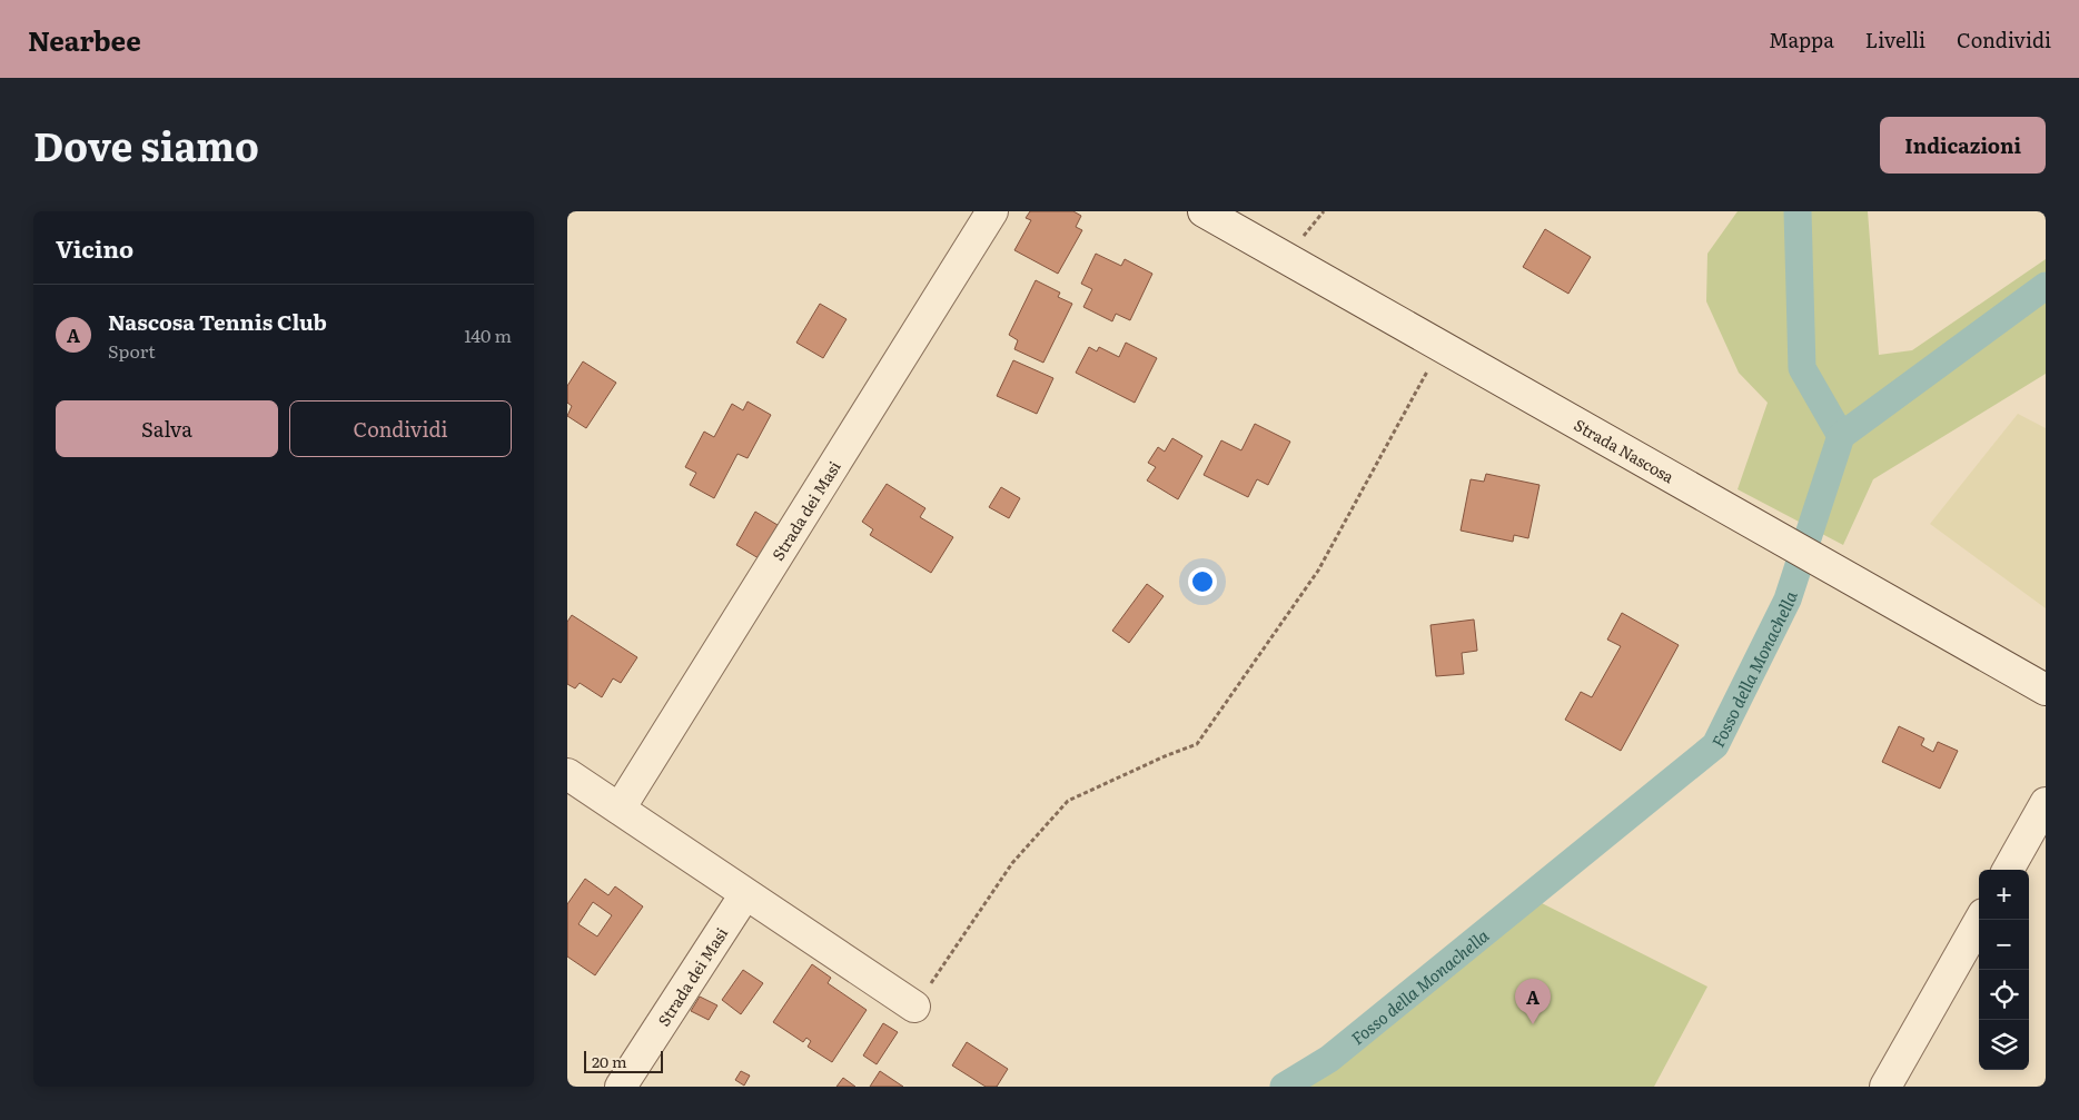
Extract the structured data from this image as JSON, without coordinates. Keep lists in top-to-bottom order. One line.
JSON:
{"streets":{"street":["Strada Nascosa","Strada dei Masi"]},"water":["Fosso della Monachella"],"scale_bar":"20 m","page":{"header":"Nearbee","nav":["Mappa","Livelli","Condividi"],"title":"Dove siamo","buttons":["Indicazioni",["Salva","Condividi"]],"heading":"Vicino","list":[{"mark":"A","name":"Nascosa Tennis Club","note":"Sport","value":"140 m"}],"map_buttons":["+","−"],"pins":"A","scale":"20 m"}}
